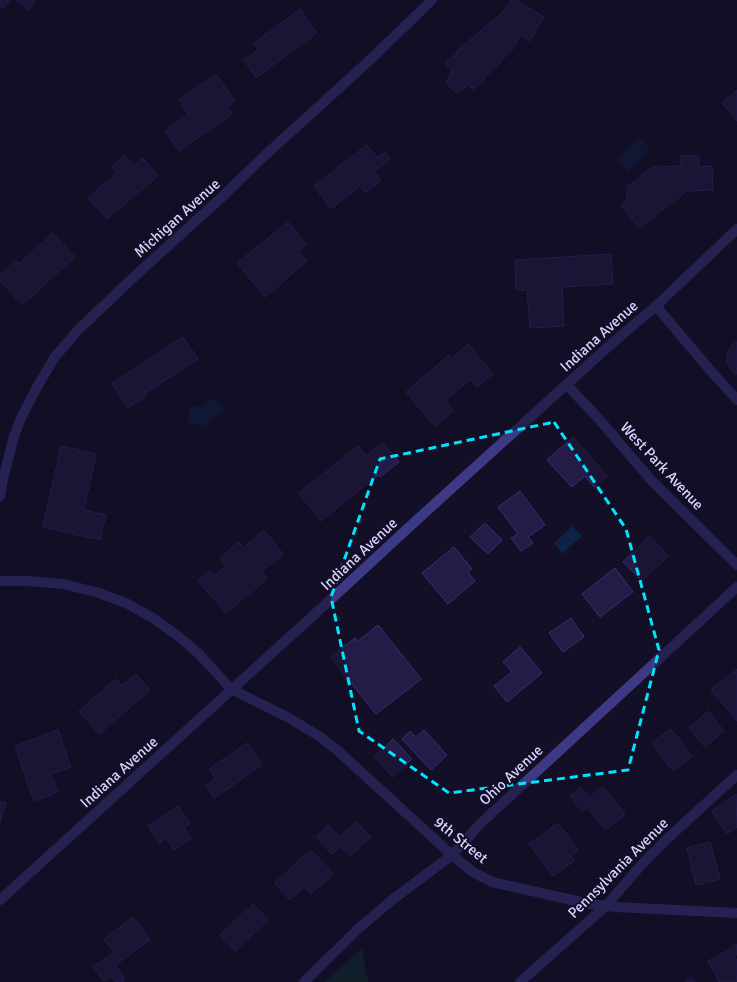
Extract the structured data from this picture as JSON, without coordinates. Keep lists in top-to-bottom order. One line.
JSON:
{"streets":{"street":["Michigan Avenue","Indiana Avenue","West Park Avenue","Ohio Avenue","9th Street","Pennsylvania Avenue"]},"crossings":[["Indiana Avenue","West Park Avenue"],["Indiana Avenue","9th Street"],["Ohio Avenue","9th Street"],["9th Street","Pennsylvania Avenue"]]}
